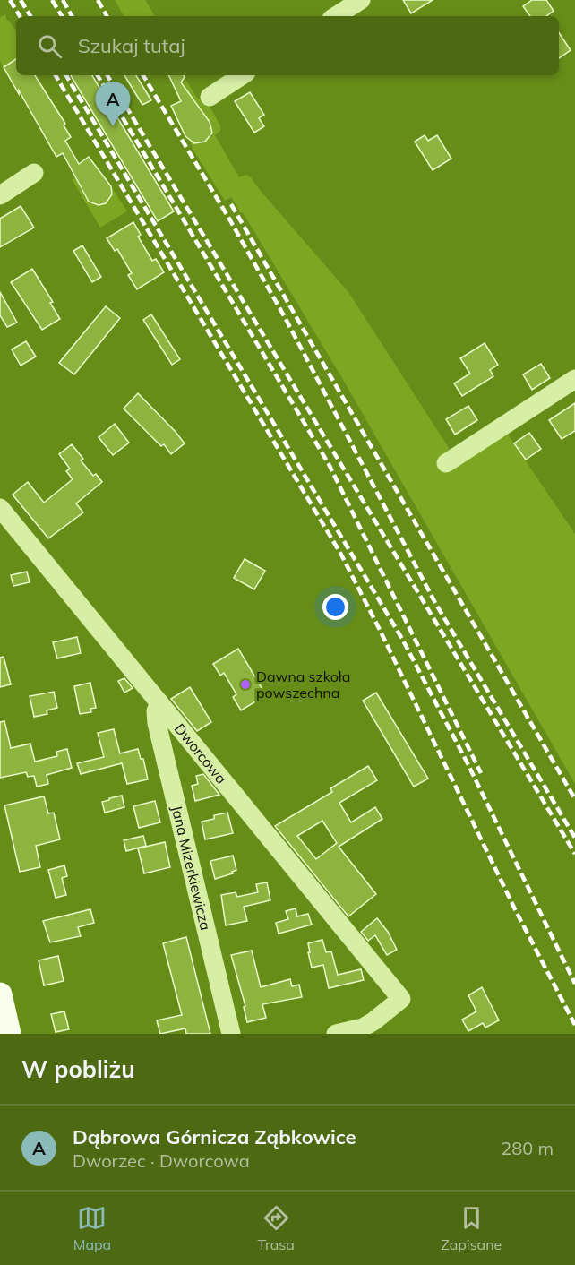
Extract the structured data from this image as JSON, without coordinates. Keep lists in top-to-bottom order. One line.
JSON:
{"streets":{"street":["Dworcowa","Jana Mizerkiewicza"]},"crossings":[["Dworcowa","Jana Mizerkiewicza"]],"places":["Dawna szkoła powszechna"],"page":{"search":"Szukaj tutaj","pins":"A","heading":"W pobliżu","list":[{"mark":"A","name":"Dąbrowa Górnicza Ząbkowice","note":"Dworzec · Dworcowa","value":"280 m"}],"nav":["Mapa","Trasa","Zapisane"]}}
